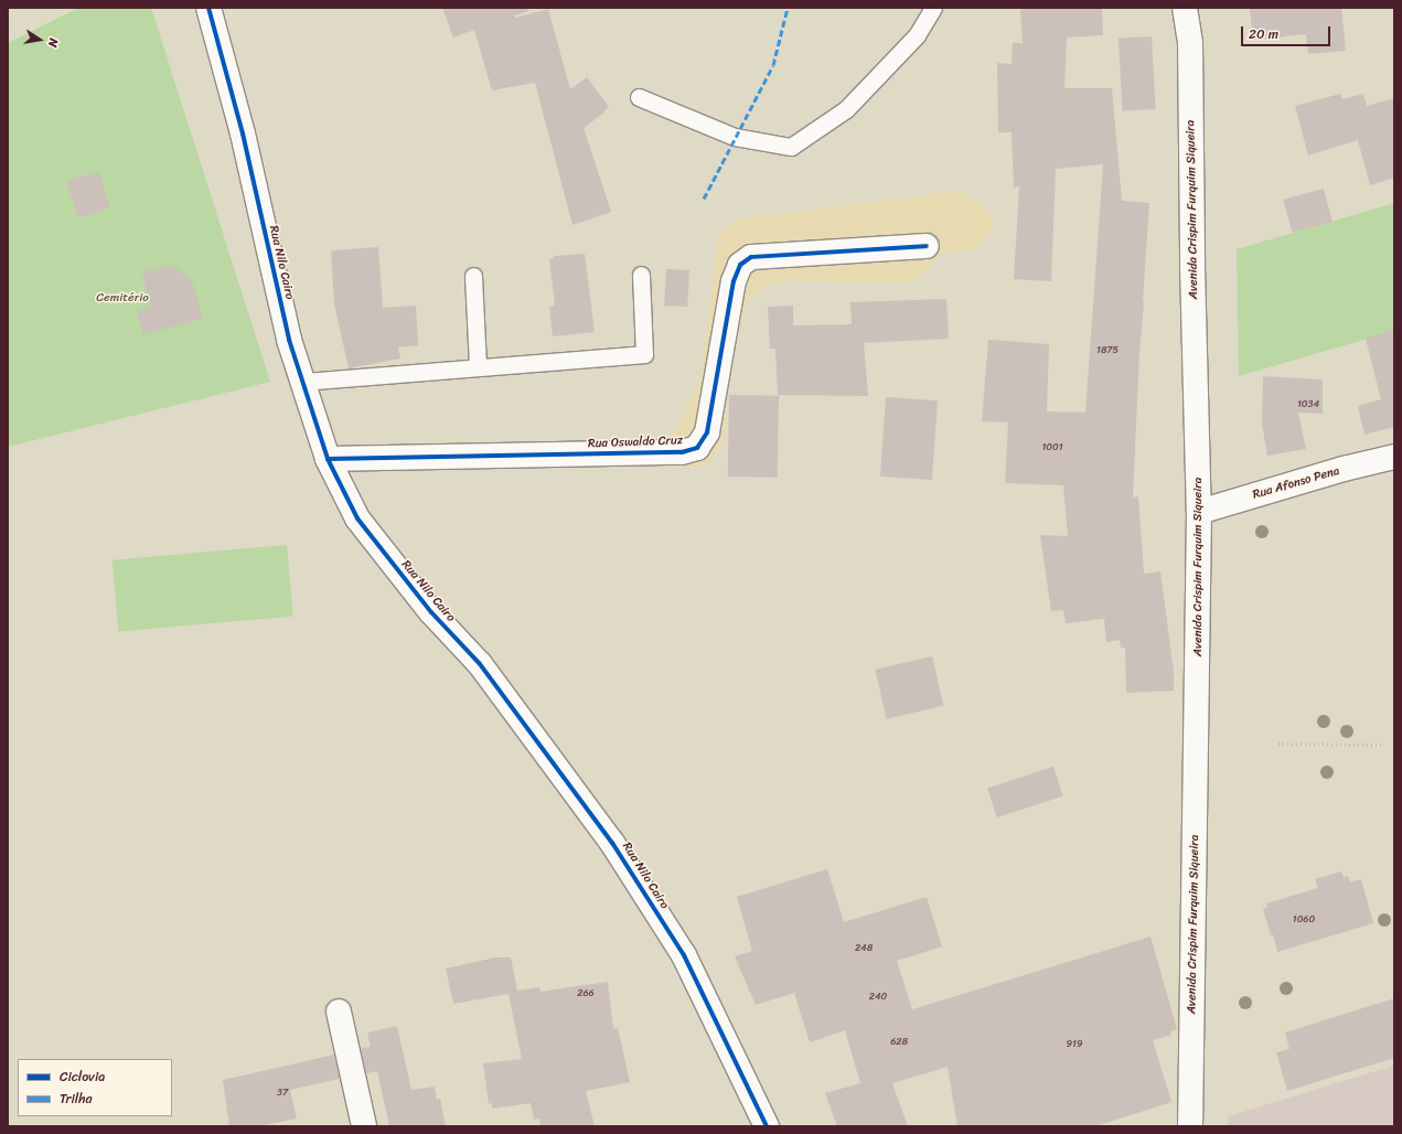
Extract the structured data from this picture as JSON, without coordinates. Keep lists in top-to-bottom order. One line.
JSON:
{"streets":{"street":["Avenida Crispim Furquim Siqueira","Rua Nilo Cairo","Rua Oswaldo Cruz","Rua Afonso Pena"]},"crossings":[["Avenida Crispim Furquim Siqueira","Rua Afonso Pena"],["Rua Nilo Cairo","Rua Oswaldo Cruz"]],"parks":["Cemitério"],"house_numbers":["1875","1034","1001","1060","248","266","240","628","919","37"],"legend":["Ciclovia","Trilha"],"scale_bar":"20 m","north":"right"}
